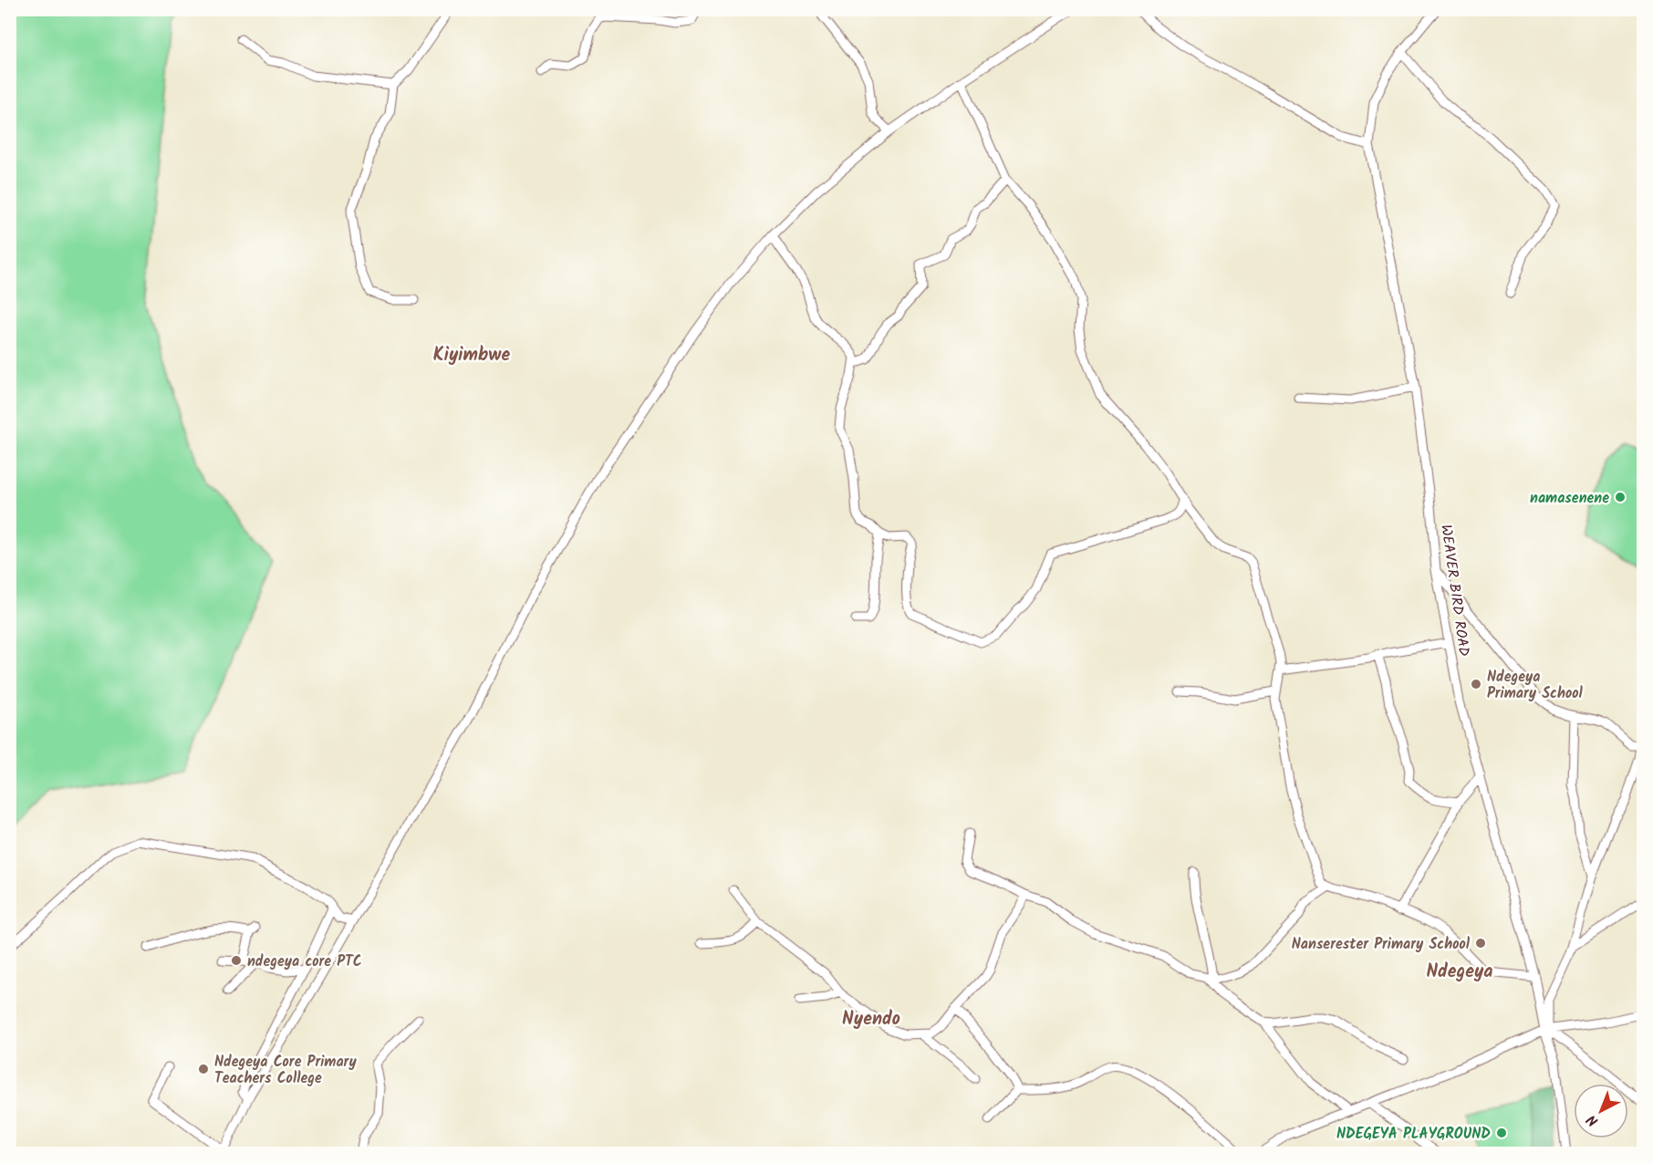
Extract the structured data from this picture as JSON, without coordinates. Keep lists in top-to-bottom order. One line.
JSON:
{"streets":{"street":["WEAVER BIRD ROAD"]},"districts":["Kiyimbwe","Ndegeya","Nyendo"],"places":["namasenene","Ndegeya Primary School","Nanserester Primary School","ndegeya core PTC","Ndegeya Core Primary Teachers College","NDEGEYA PLAYGROUND"],"north":"bottom left"}
